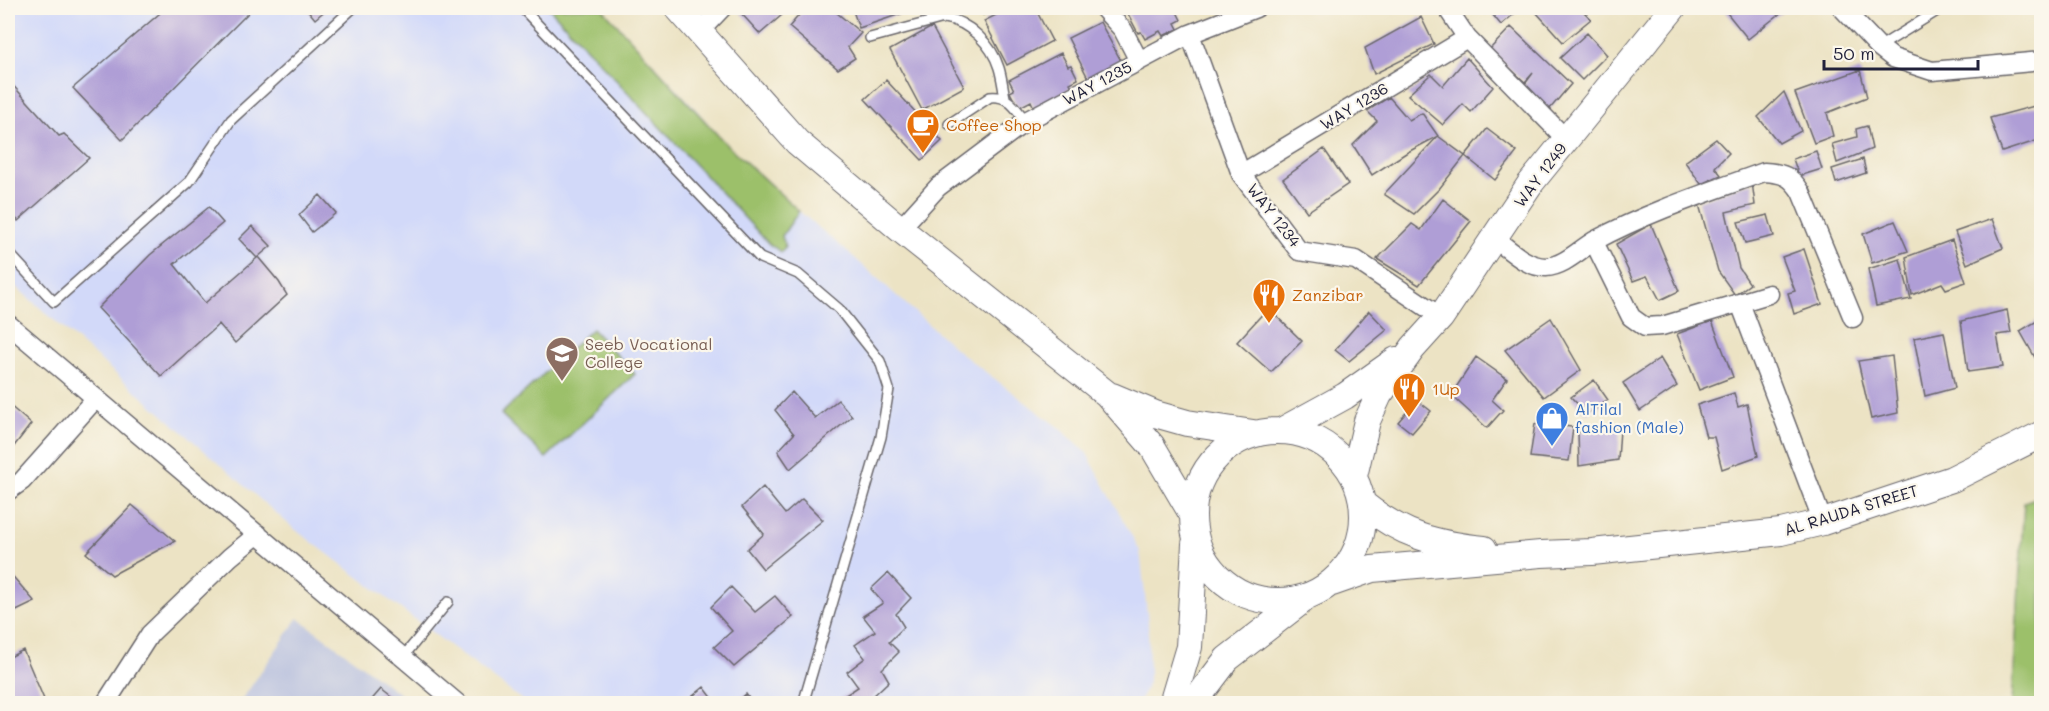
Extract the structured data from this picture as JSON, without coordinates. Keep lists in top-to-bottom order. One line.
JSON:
{"streets":{"main road":["WAY 1249","AL RAUDA STREET"],"street":["WAY 1235","WAY 1236","WAY 1234"]},"crossings":[["WAY 1235","WAY 1234"],["WAY 1236","WAY 1234"],["WAY 1249","WAY 1234"],["WAY 1249","AL RAUDA STREET"]],"places":{"cafe":["Coffee Shop"],"restaurant":["Zanzibar","1Up"],"school or university":["Seeb Vocational College"],"shop":["AlTilal fashion (Male)"]},"scale_bar":"50 m"}
